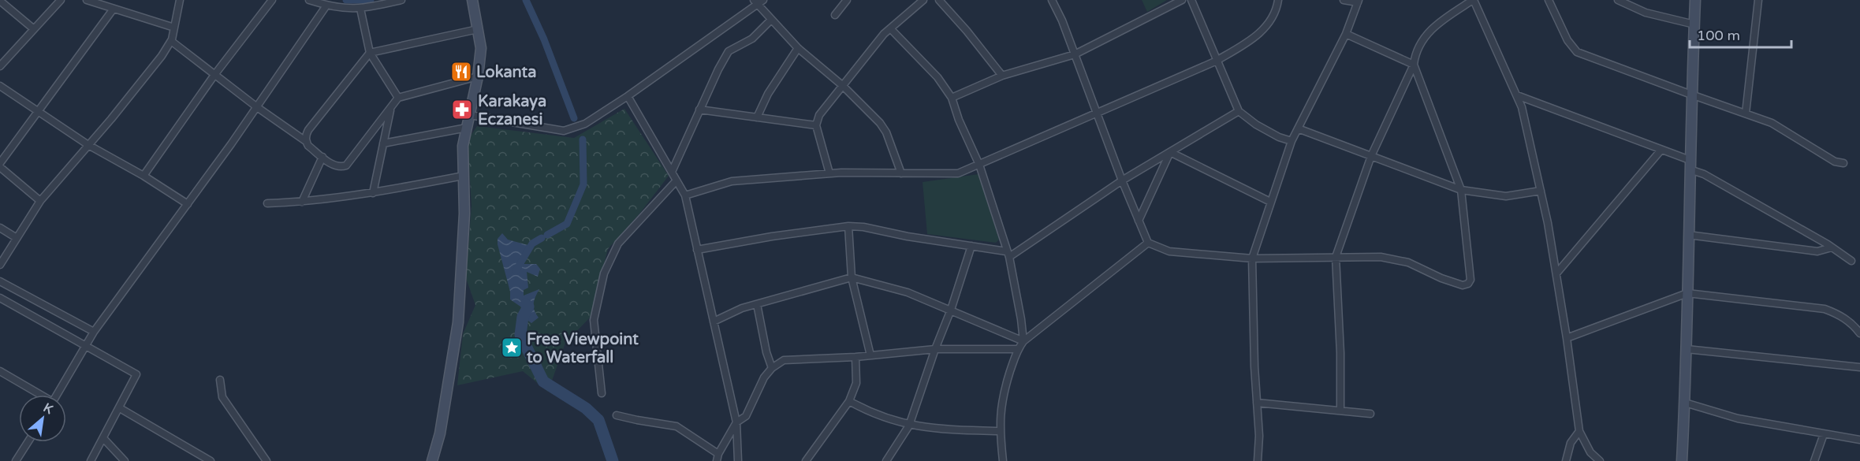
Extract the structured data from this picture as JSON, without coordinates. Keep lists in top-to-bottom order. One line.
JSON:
{"places":{"restaurant":["Lokanta"],"pharmacy":["Karakaya Eczanesi"],"place":["Free Viewpoint to Waterfall"]},"scale_bar":"100 m","north":"top right"}
